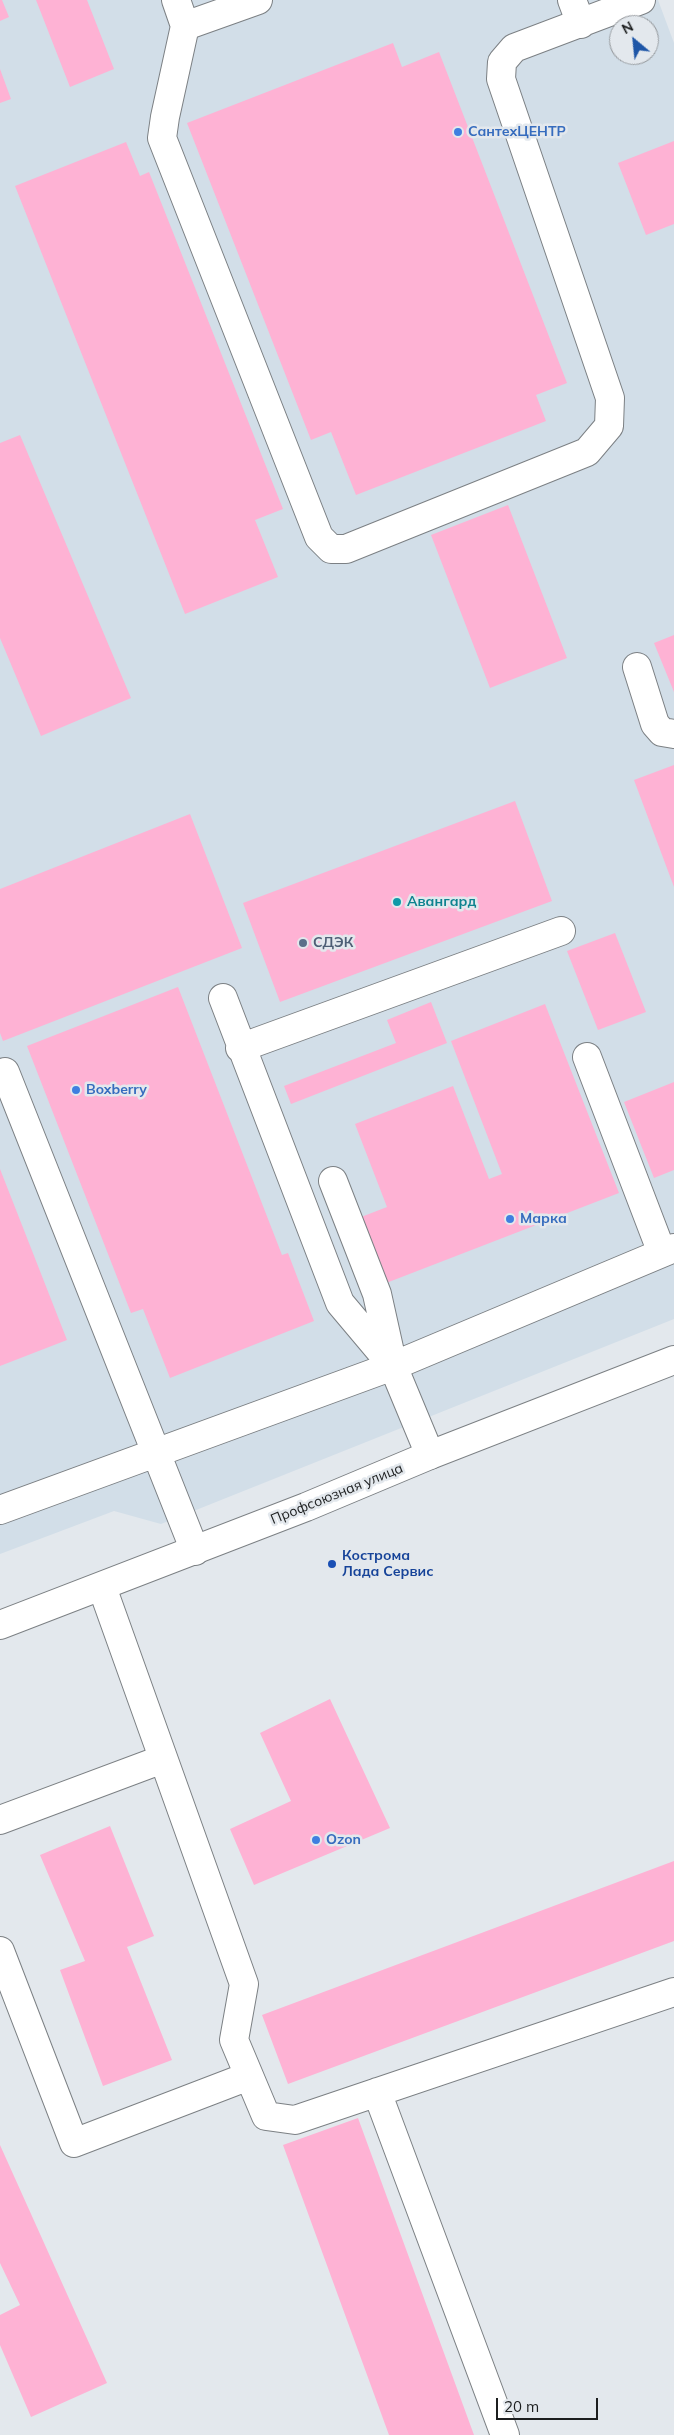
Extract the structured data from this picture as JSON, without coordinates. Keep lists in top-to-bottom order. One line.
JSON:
{"streets":{"main road":["Профсоюзная улица"]},"places":["СантехЦЕНТР","Авангард","СДЭК","Boxberry","Марка","Кострома Лада Сервис","Ozon"],"scale_bar":"20 m","north":"top left"}
